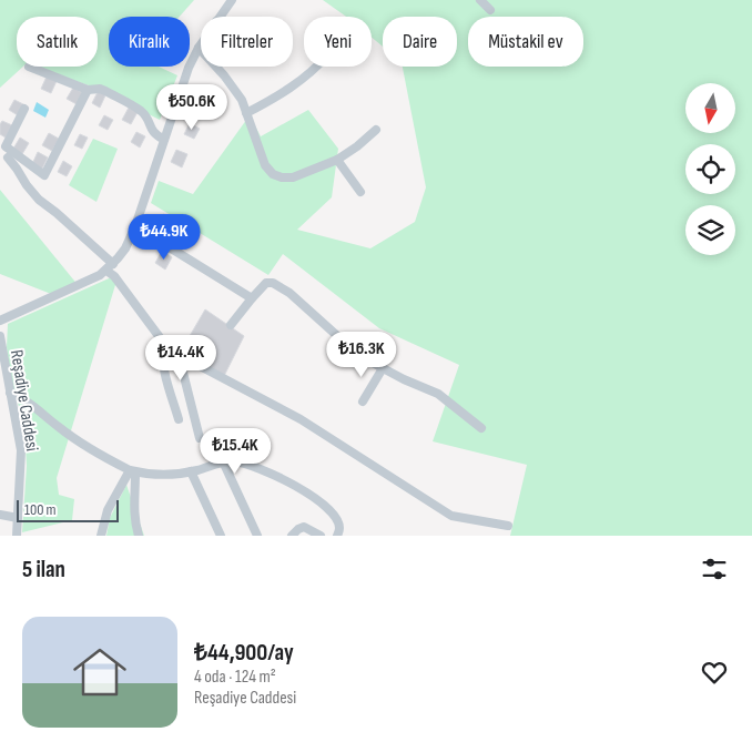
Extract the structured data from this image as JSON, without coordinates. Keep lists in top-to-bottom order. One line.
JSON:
{"streets":{"street":["Reşadiye Caddesi"]},"scale_bar":"100 m","north":"bottom","page":{"chip":["Satılık","Kiralık","Filtreler","Yeni","Daire","Müstakil ev"],"price":["₺50.6K","₺44.9K","₺16.3K","₺14.4K","₺15.4K"],"scale":"100 m","heading":"5 ilan","list":[{"name":"₺44,900/ay","note":"4 oda · 124 m² · Reşadiye Caddesi"}]}}
